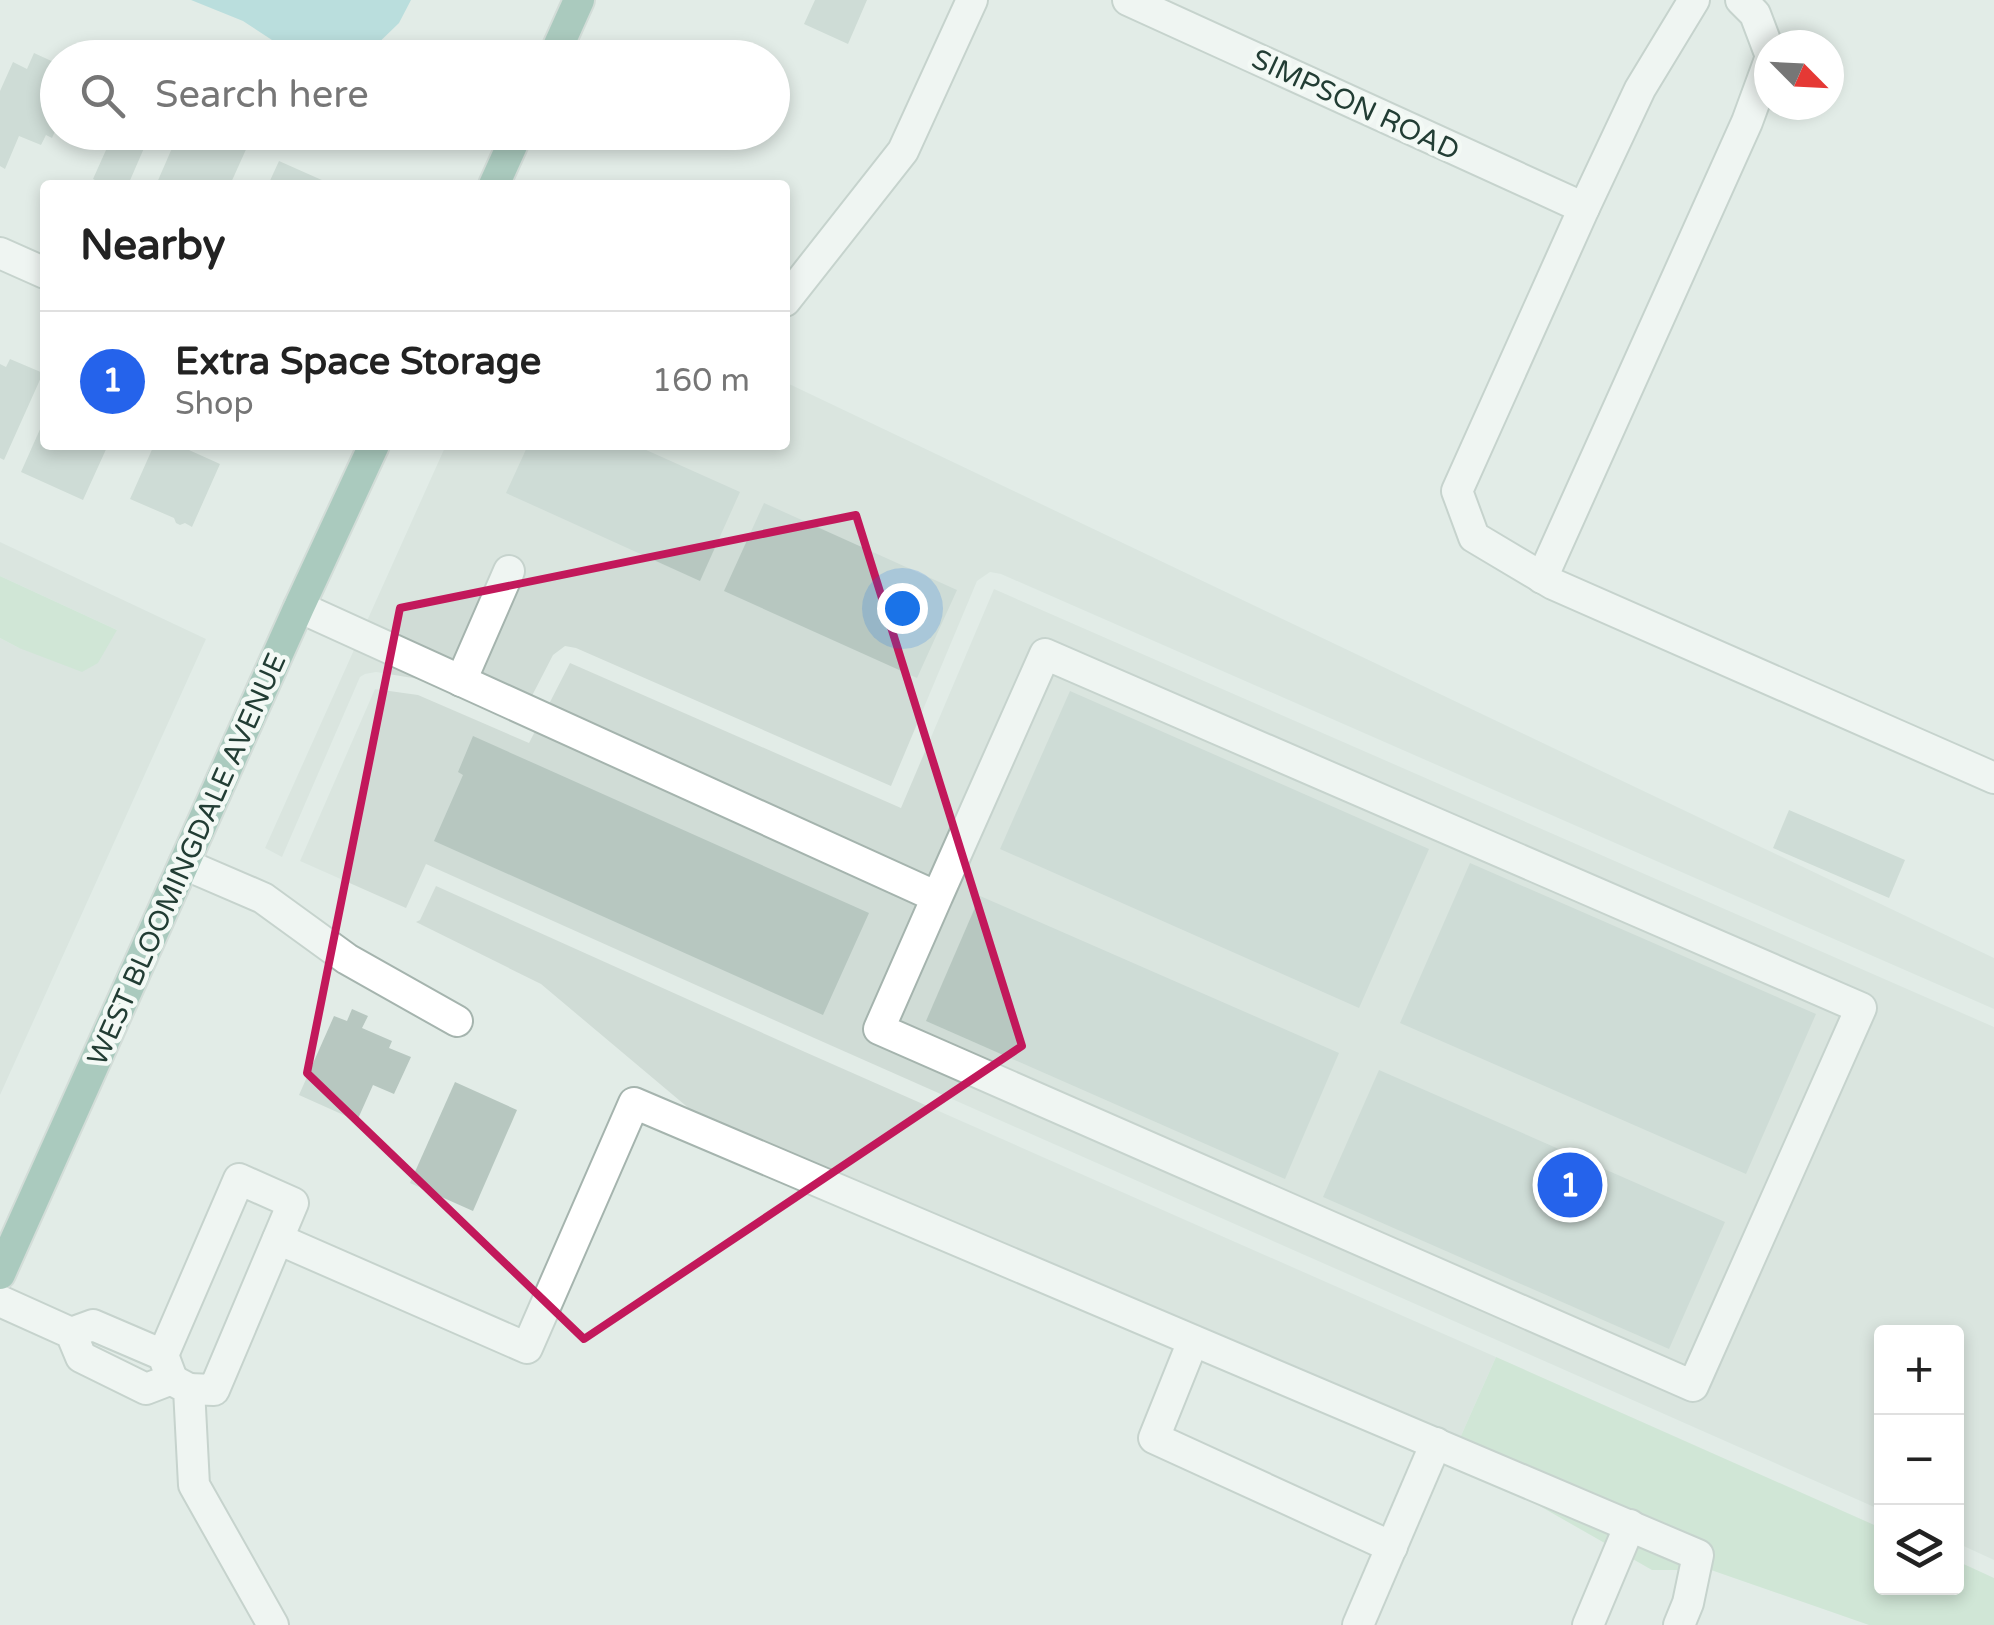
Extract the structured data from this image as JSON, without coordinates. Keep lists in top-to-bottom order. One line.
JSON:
{"streets":{"main road":["WEST BLOOMINGDALE AVENUE"],"street":["SIMPSON ROAD"]},"north":"bottom right","page":{"search":"Search here","heading":"Nearby","list":[{"mark":"1","name":"Extra Space Storage","note":"Shop","value":"160 m"}],"pins":"1","map_buttons":["+","−"]}}
